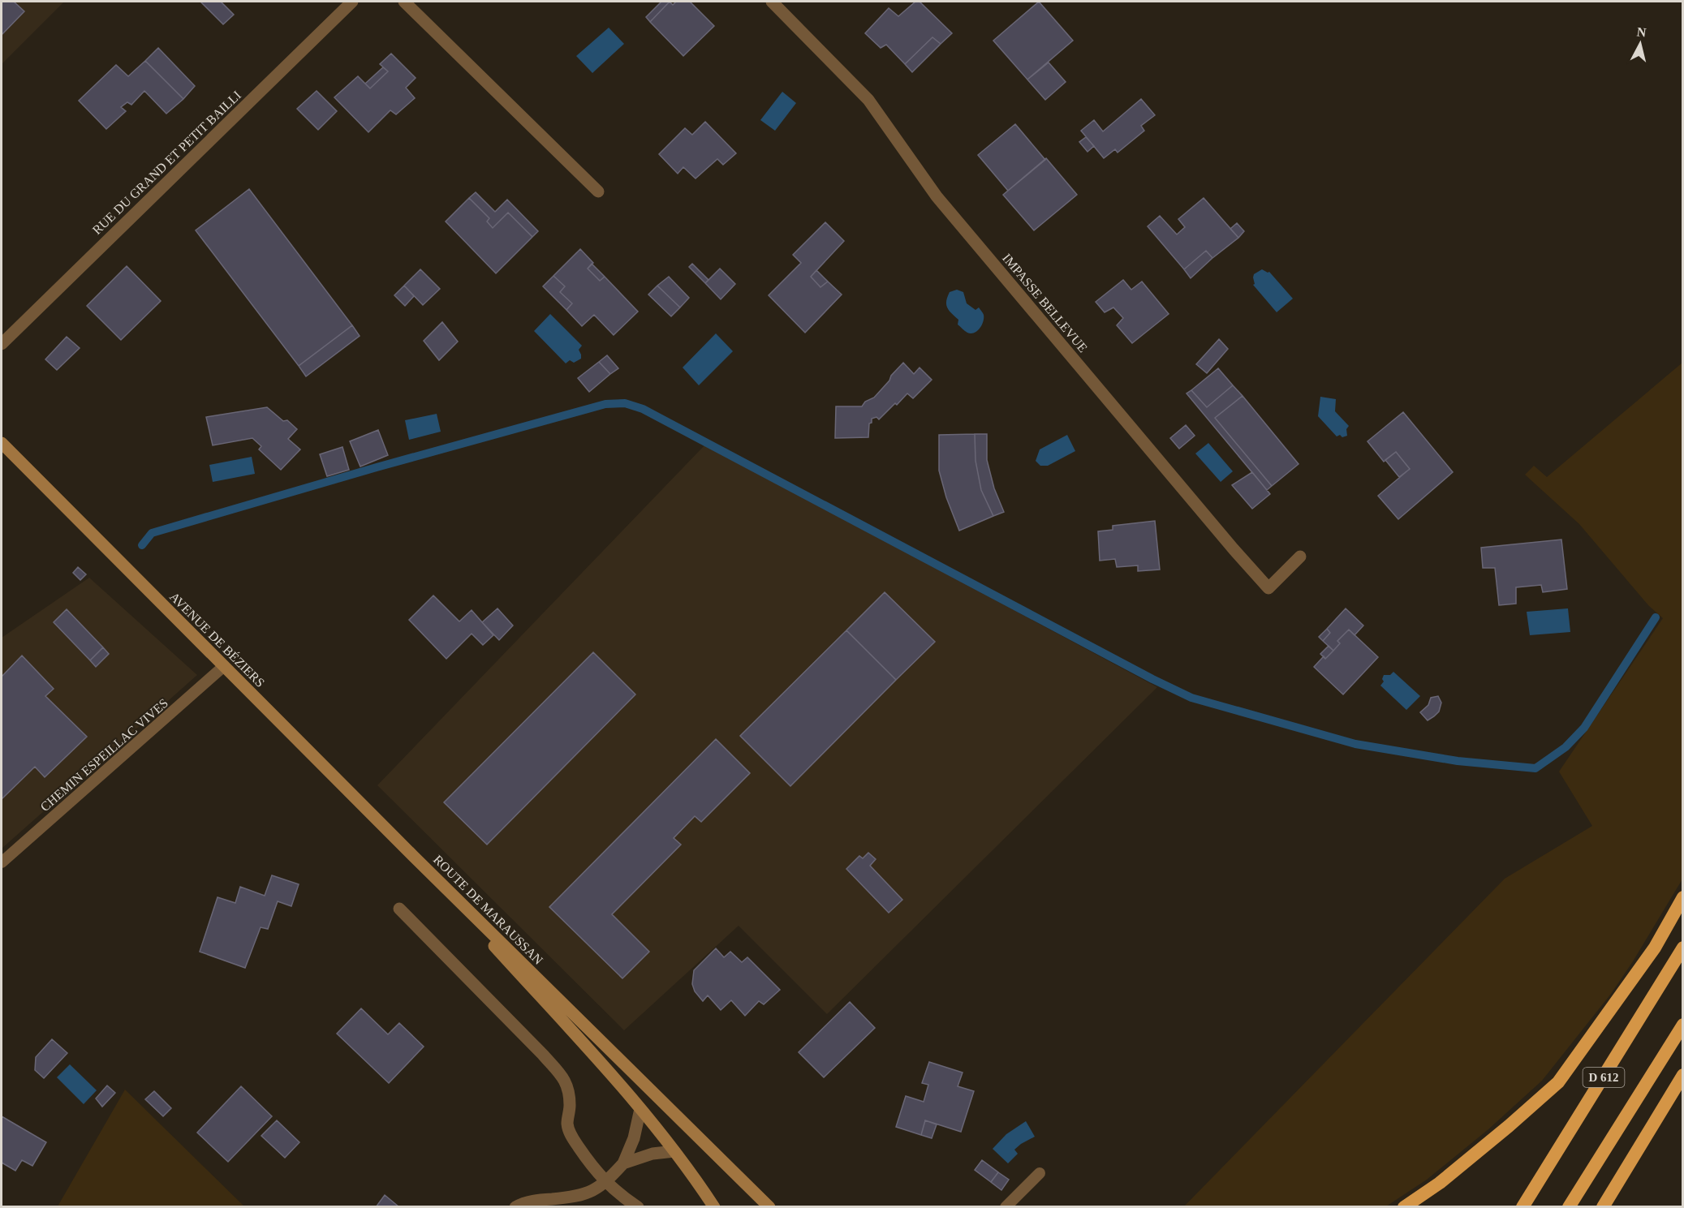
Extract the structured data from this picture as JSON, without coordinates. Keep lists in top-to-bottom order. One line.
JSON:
{"streets":{"highway":["D 612"],"main road":["AVENUE DE BÉZIERS","ROUTE DE MARAUSSAN"],"street":["RUE DU GRAND ET PETIT BAILLI","IMPASSE BELLEVUE"],"lane":["CHEMIN ESPEILLAC VIVES"]},"crossings":[["AVENUE DE BÉZIERS","CHEMIN ESPEILLAC VIVES"],["AVENUE DE BÉZIERS","ROUTE DE MARAUSSAN"]],"north":"top"}
